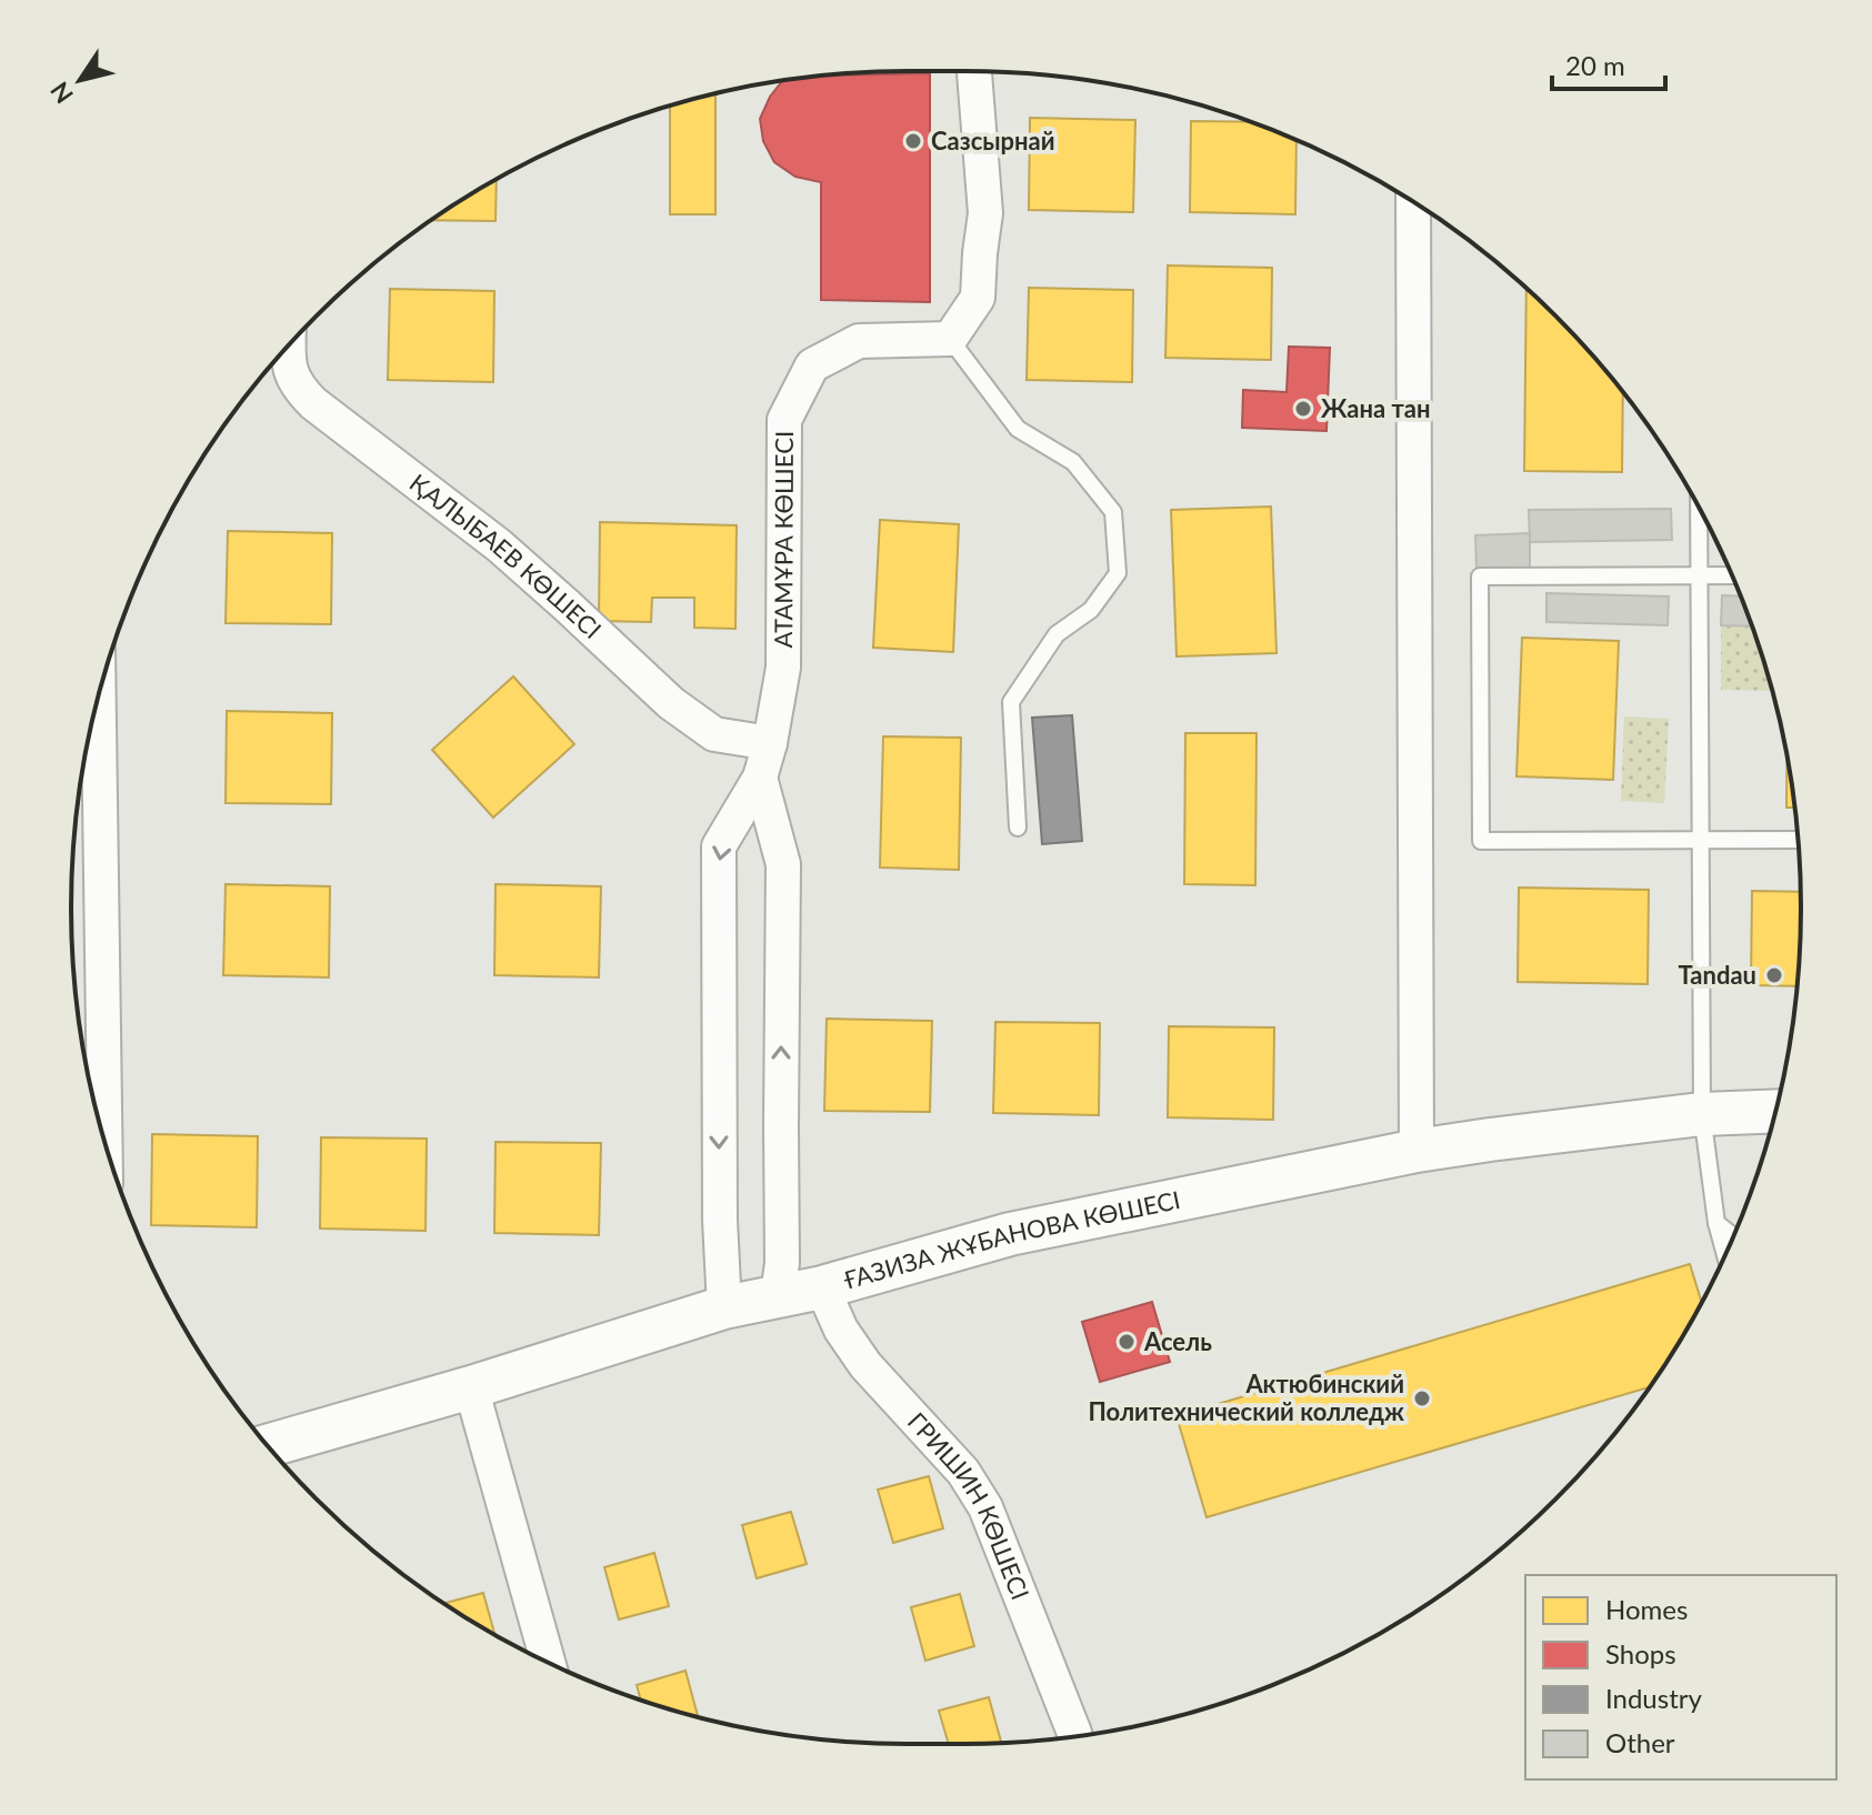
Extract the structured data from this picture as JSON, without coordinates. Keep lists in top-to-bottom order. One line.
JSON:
{"streets":{"street":["АТАМҰРА КӨШЕСІ","ҚАЛЫБАЕВ КӨШЕСІ","ҒАЗИЗА ЖҰБАНОВА КӨШЕСІ","ГРИШИН КӨШЕСІ"]},"crossings":[["АТАМҰРА КӨШЕСІ","ҚАЛЫБАЕВ КӨШЕСІ"],["АТАМҰРА КӨШЕСІ","ҒАЗИЗА ЖҰБАНОВА КӨШЕСІ"],["ҒАЗИЗА ЖҰБАНОВА КӨШЕСІ","ГРИШИН КӨШЕСІ"]],"places":["Сазсырнай","Жана тан","Tandau","Асель","Актюбинский Политехнический колледж"],"legend":["Homes","Shops","Industry","Other"],"scale_bar":"20 m","north":"bottom left"}
